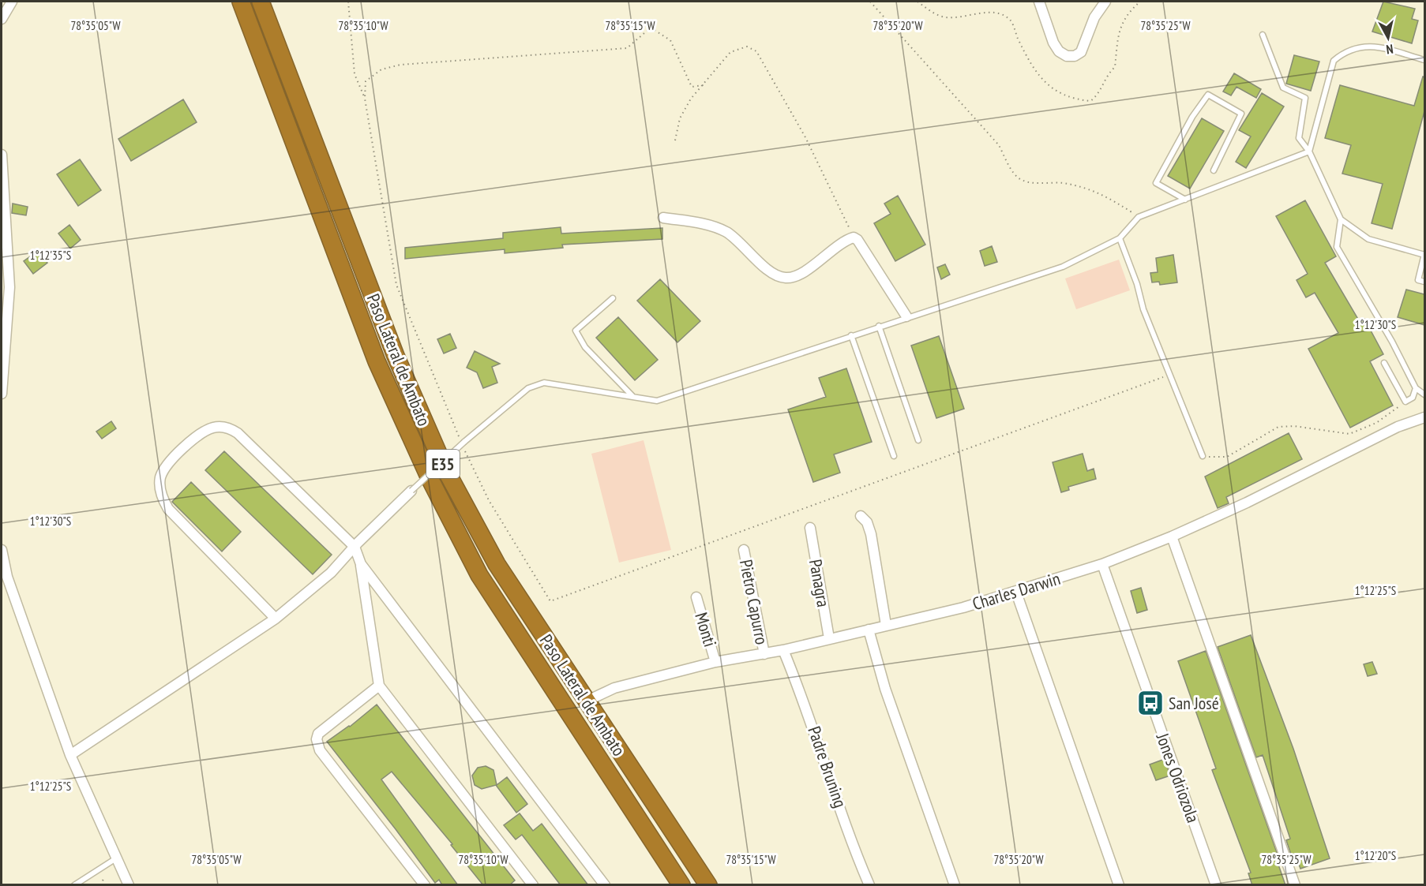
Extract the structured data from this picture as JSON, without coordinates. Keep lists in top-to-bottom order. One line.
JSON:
{"streets":{"highway":["Paso Lateral de Ambato","E35"],"street":["Panagra","Charles Darwin","Pietro Capurro","Monti","Padre Bruning","Jones Odriozola"]},"crossings":[["Paso Lateral de Ambato","Charles Darwin"],["Panagra","Charles Darwin"],["Charles Darwin","Pietro Capurro"],["Charles Darwin","Monti"],["Charles Darwin","Padre Bruning"],["Charles Darwin","Jones Odriozola"]],"places":{"bus stop":["San José"]},"north":"bottom","coordinates":["78°35'05\"W","78°35'10\"W","78°35'15\"W","78°35'20\"W","78°35'25\"W","1°12'35\"S","1°12'30\"S","1°12'25\"S","1°12'20\"S"]}
